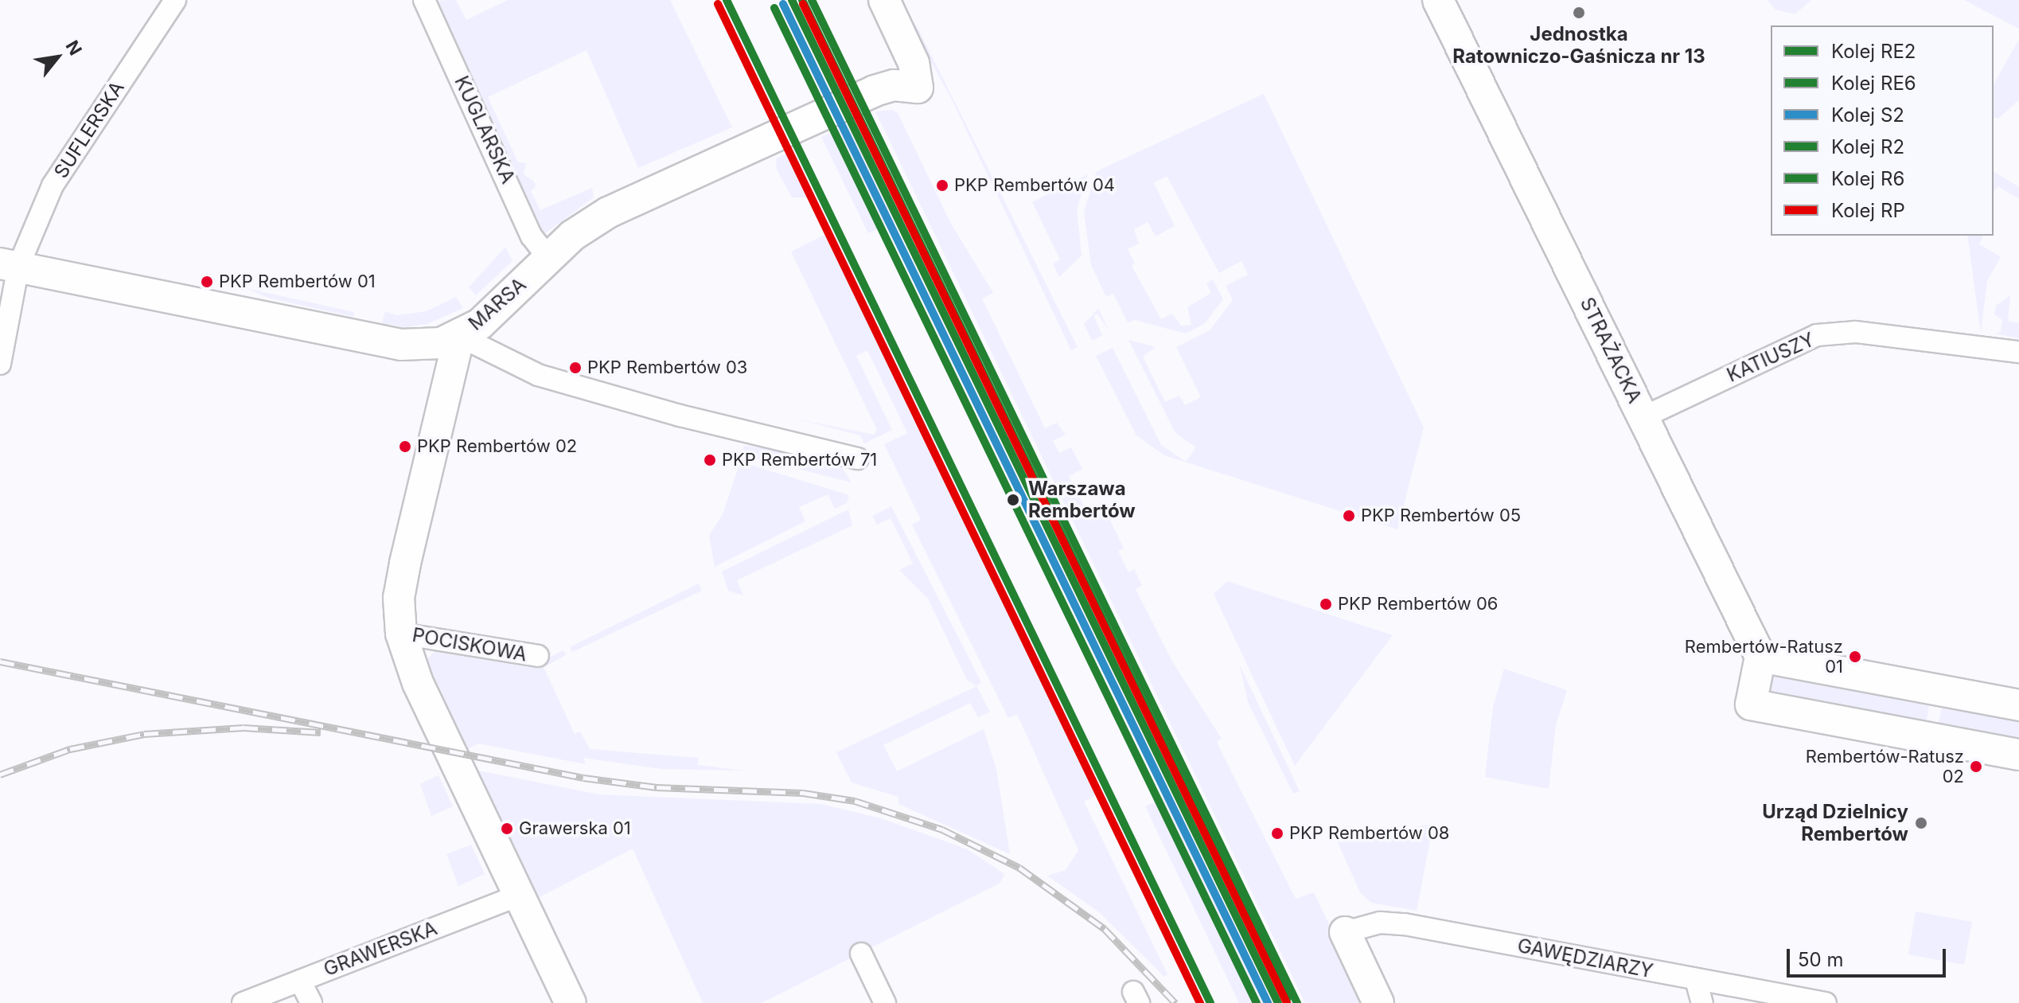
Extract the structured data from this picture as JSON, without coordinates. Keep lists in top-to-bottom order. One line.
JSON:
{"streets":{"street":["SUFLERSKA","KUGLARSKA","MARSA","STRAŻACKA","KATIUSZY","POCISKOWA","GRAWERSKA","GAWĘDZIARZY"]},"crossings":[["SUFLERSKA","MARSA"],["KUGLARSKA","MARSA"],["STRAŻACKA","KATIUSZY"]],"places":["Jednostka Ratowniczo-Gaśnicza nr 13","PKP Rembertów 04","PKP Rembertów 01","PKP Rembertów 03","PKP Rembertów 02","PKP Rembertów 71","Warszawa Rembertów","PKP Rembertów 05","PKP Rembertów 06","Rembertów-Ratusz 01","Rembertów-Ratusz 02","Urząd Dzielnicy Rembertów","Grawerska 01","PKP Rembertów 08"],"lines":["rail line RE2","rail line RE6","rail line R2","rail line S2","rail line RP","rail line R6"],"legend":["Kolej RE2","Kolej RE6","Kolej S2","Kolej R2","Kolej R6","Kolej RP"],"scale_bar":"50 m","north":"top right"}
